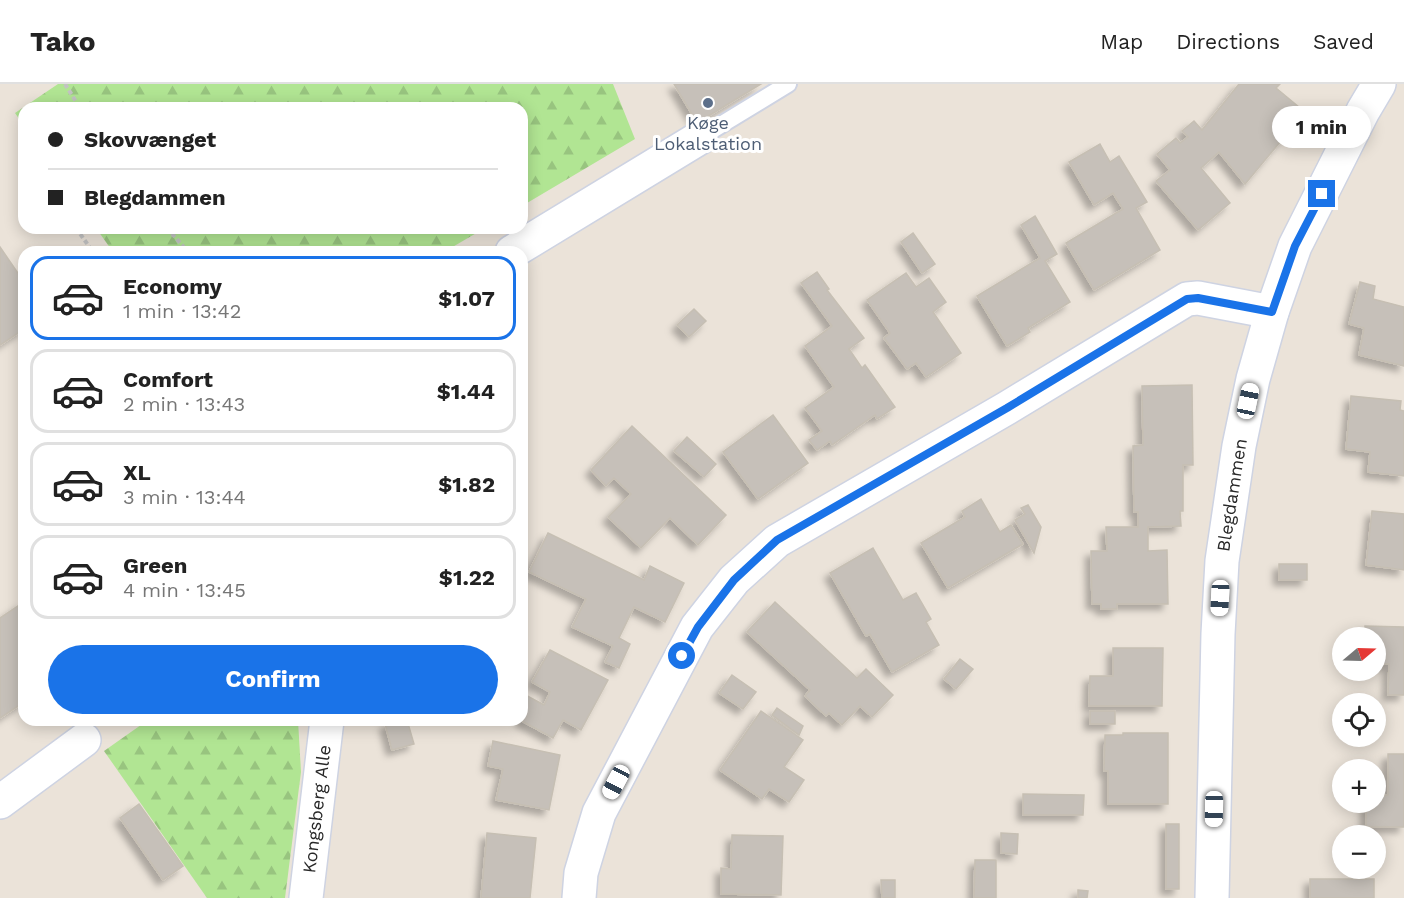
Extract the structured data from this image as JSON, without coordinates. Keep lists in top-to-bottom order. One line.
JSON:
{"streets":{"street":["Blegdammen","Kongsberg Alle"]},"places":["Køge Lokalstation"],"north":"right","page":{"header":"Tako","nav":["Map","Directions","Saved"],"banner":["Skovvænget","Blegdammen"],"bubble":"1 min","list":[{"name":"Economy","note":"1 min · 13:42","value":"$1.07"},{"name":"Comfort","note":"2 min · 13:43","value":"$1.44"},{"name":"XL","note":"3 min · 13:44","value":"$1.82"},{"name":"Green","note":"4 min · 13:45","value":"$1.22"}],"map_buttons":["+","−"],"buttons":"Confirm"}}
